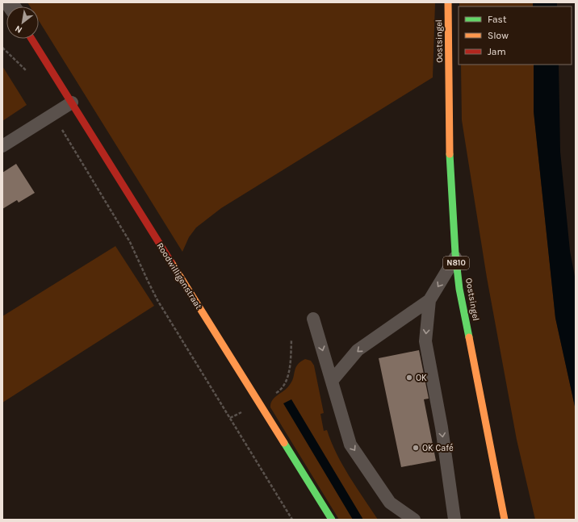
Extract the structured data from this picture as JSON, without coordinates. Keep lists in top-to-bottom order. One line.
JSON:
{"streets":{"street":["Oostsingel","N810","Roodwilligenstraat"]},"places":["OK","OK Café"],"legend":["Fast","Slow","Jam"],"north":"bottom left"}
